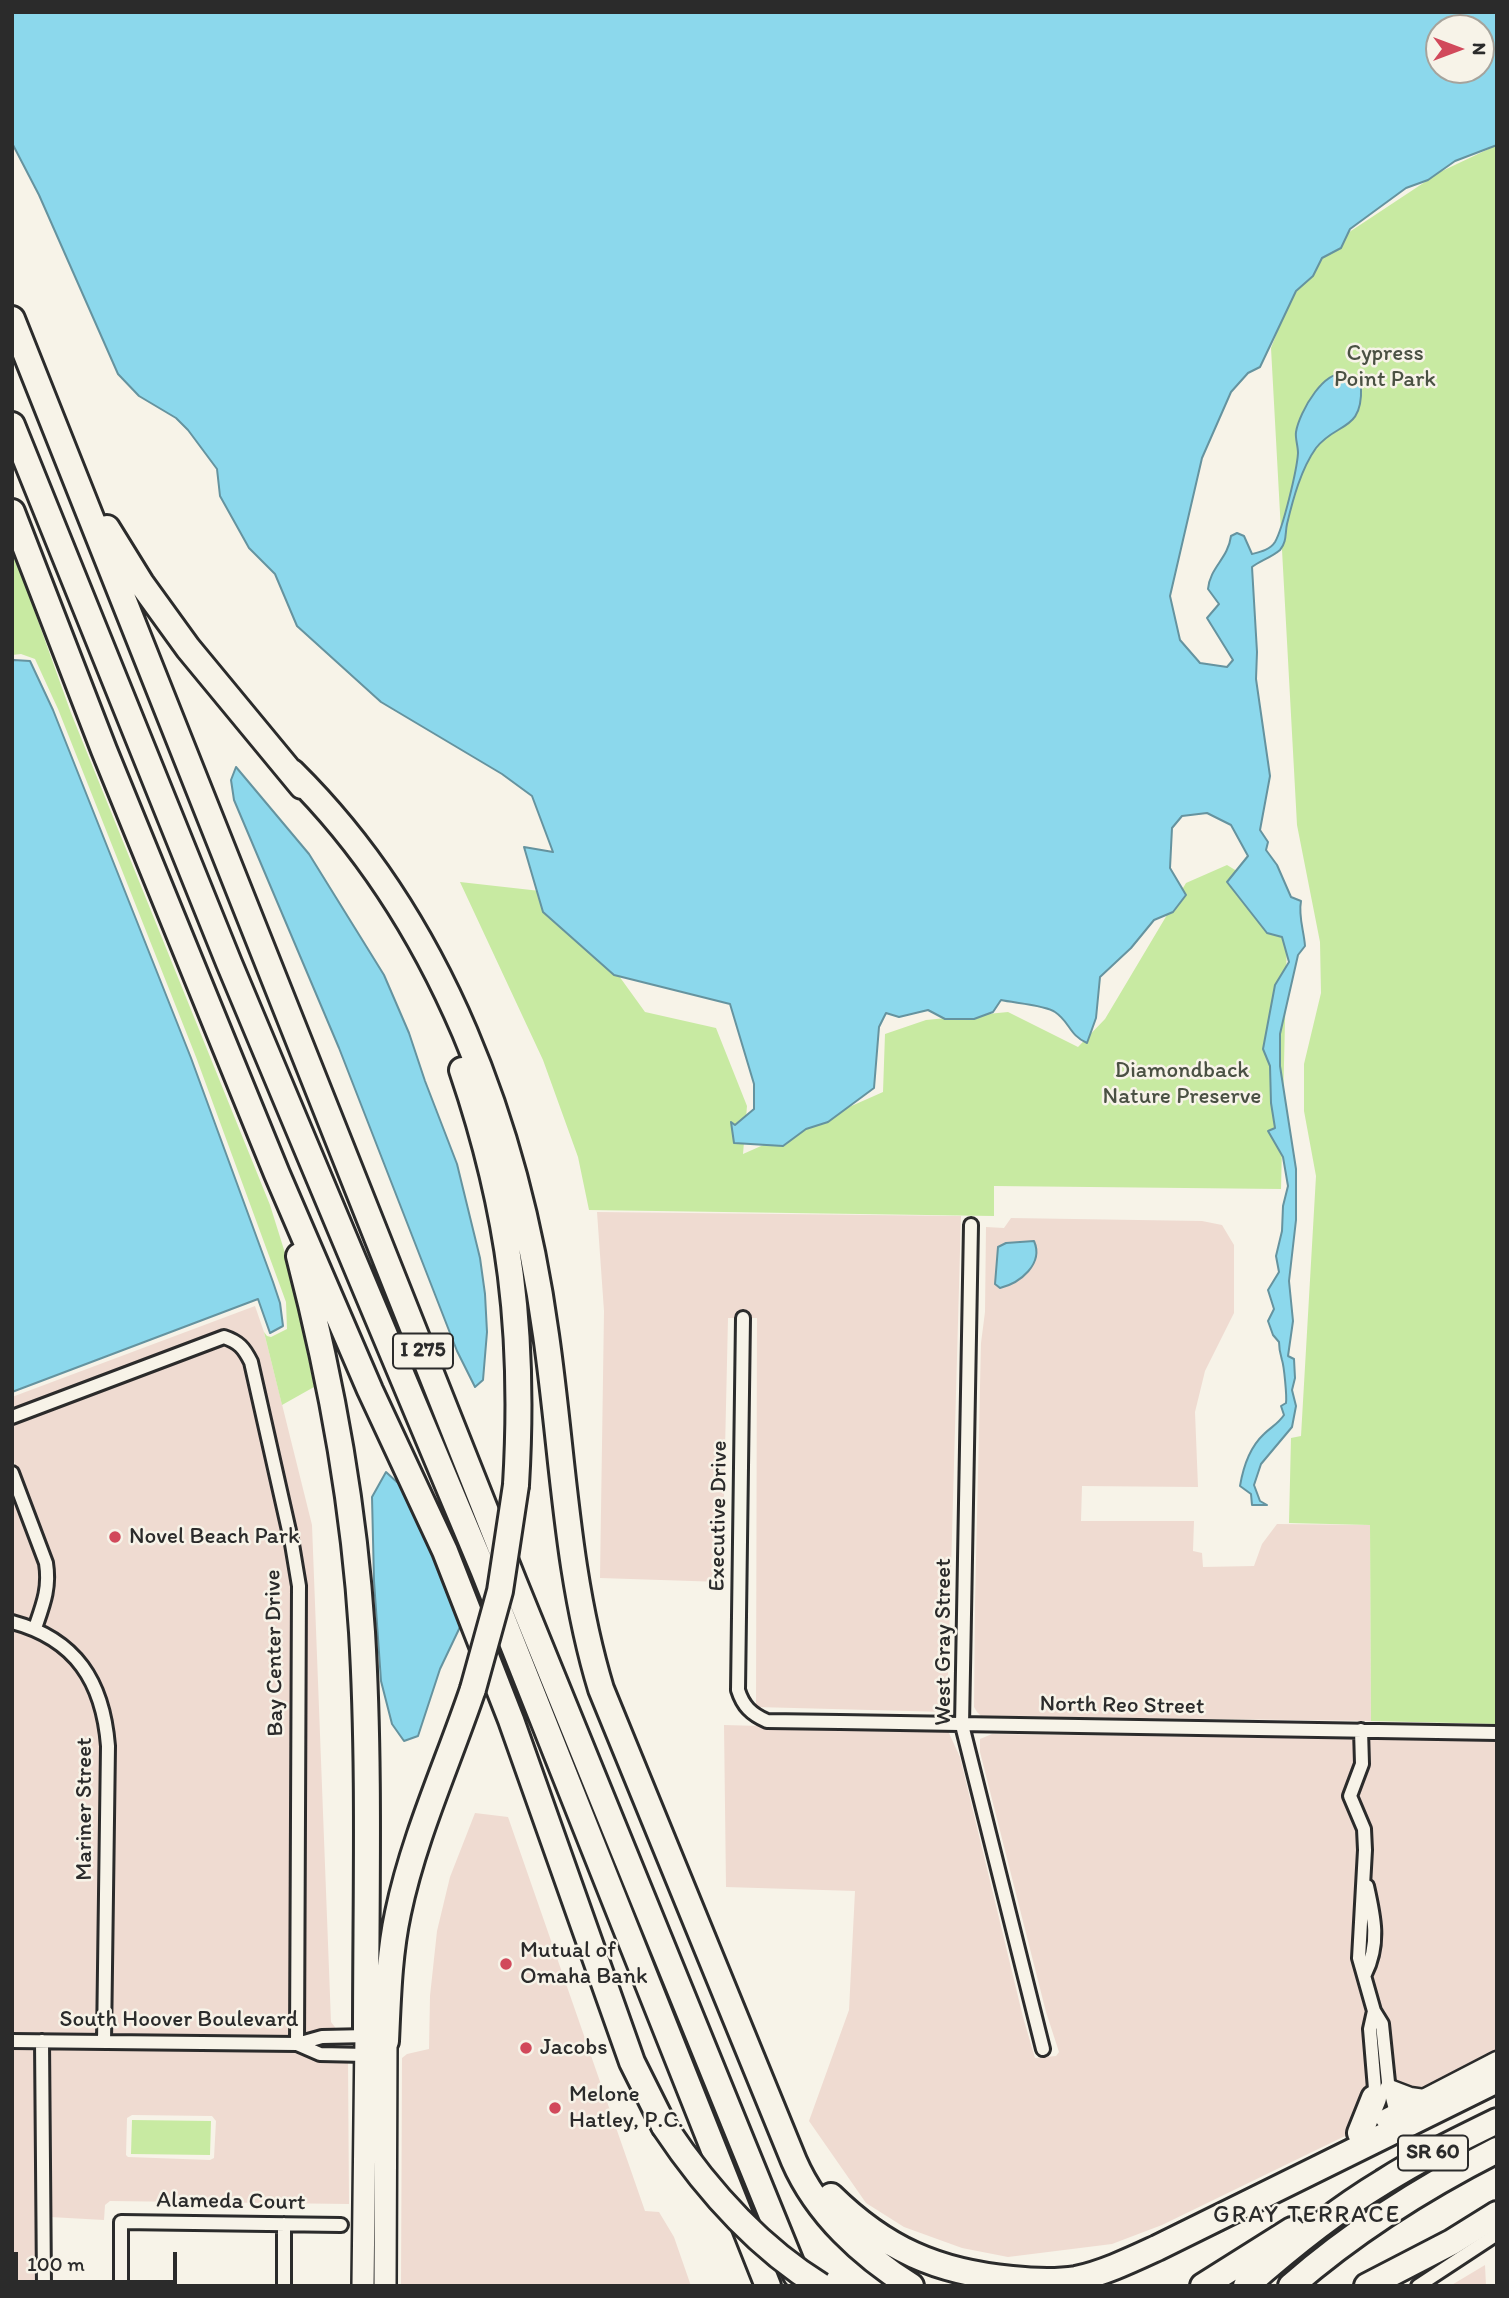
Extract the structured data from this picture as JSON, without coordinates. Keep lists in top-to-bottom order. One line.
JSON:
{"streets":{"highway":["I 275","SR 60"],"street":["Executive Drive","West Gray Street","Bay Center Drive","North Reo Street","Mariner Street","South Hoover Boulevard","Alameda Court"]},"crossings":[["Executive Drive","North Reo Street"],["West Gray Street","North Reo Street"],["Bay Center Drive","South Hoover Boulevard"],["Mariner Street","South Hoover Boulevard"]],"districts":["GRAY TERRACE"],"parks":["Cypress Point Park","Diamondback Nature Preserve"],"places":["Novel Beach Park","Mutual of Omaha Bank","Jacobs","Melone Hatley, P.C."],"scale_bar":"100 m","north":"right"}
